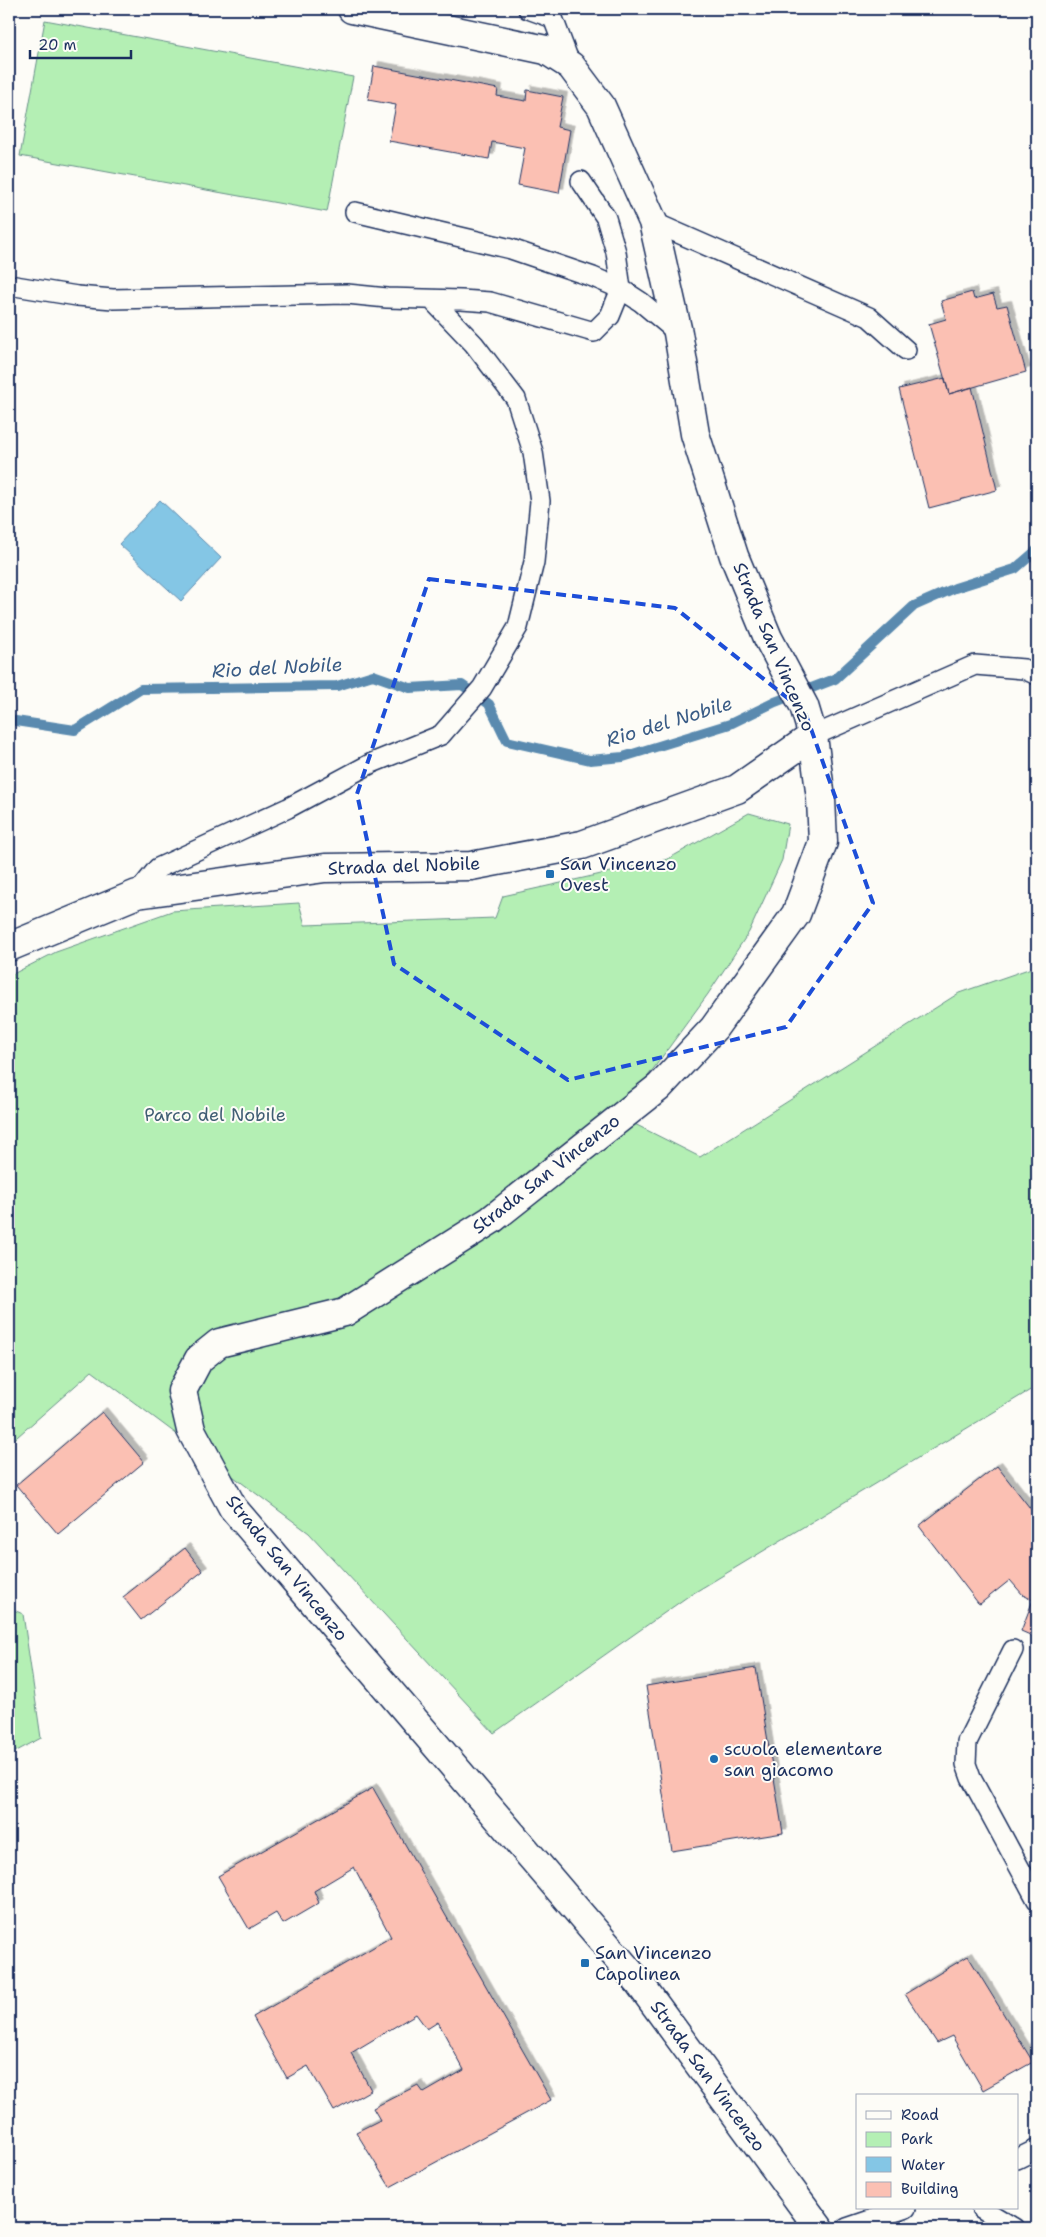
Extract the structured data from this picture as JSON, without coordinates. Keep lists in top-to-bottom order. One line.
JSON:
{"streets":{"street":["Strada San Vincenzo","Strada del Nobile"]},"crossings":[["Strada San Vincenzo","Strada del Nobile"]],"water":["Rio del Nobile"],"parks":["Parco del Nobile"],"places":{"transit":["San Vincenzo Ovest","San Vincenzo Capolinea"],"other":["scuola elementare san giacomo"]},"legend":["Road","Park","Water","Building"],"scale_bar":"20 m"}
